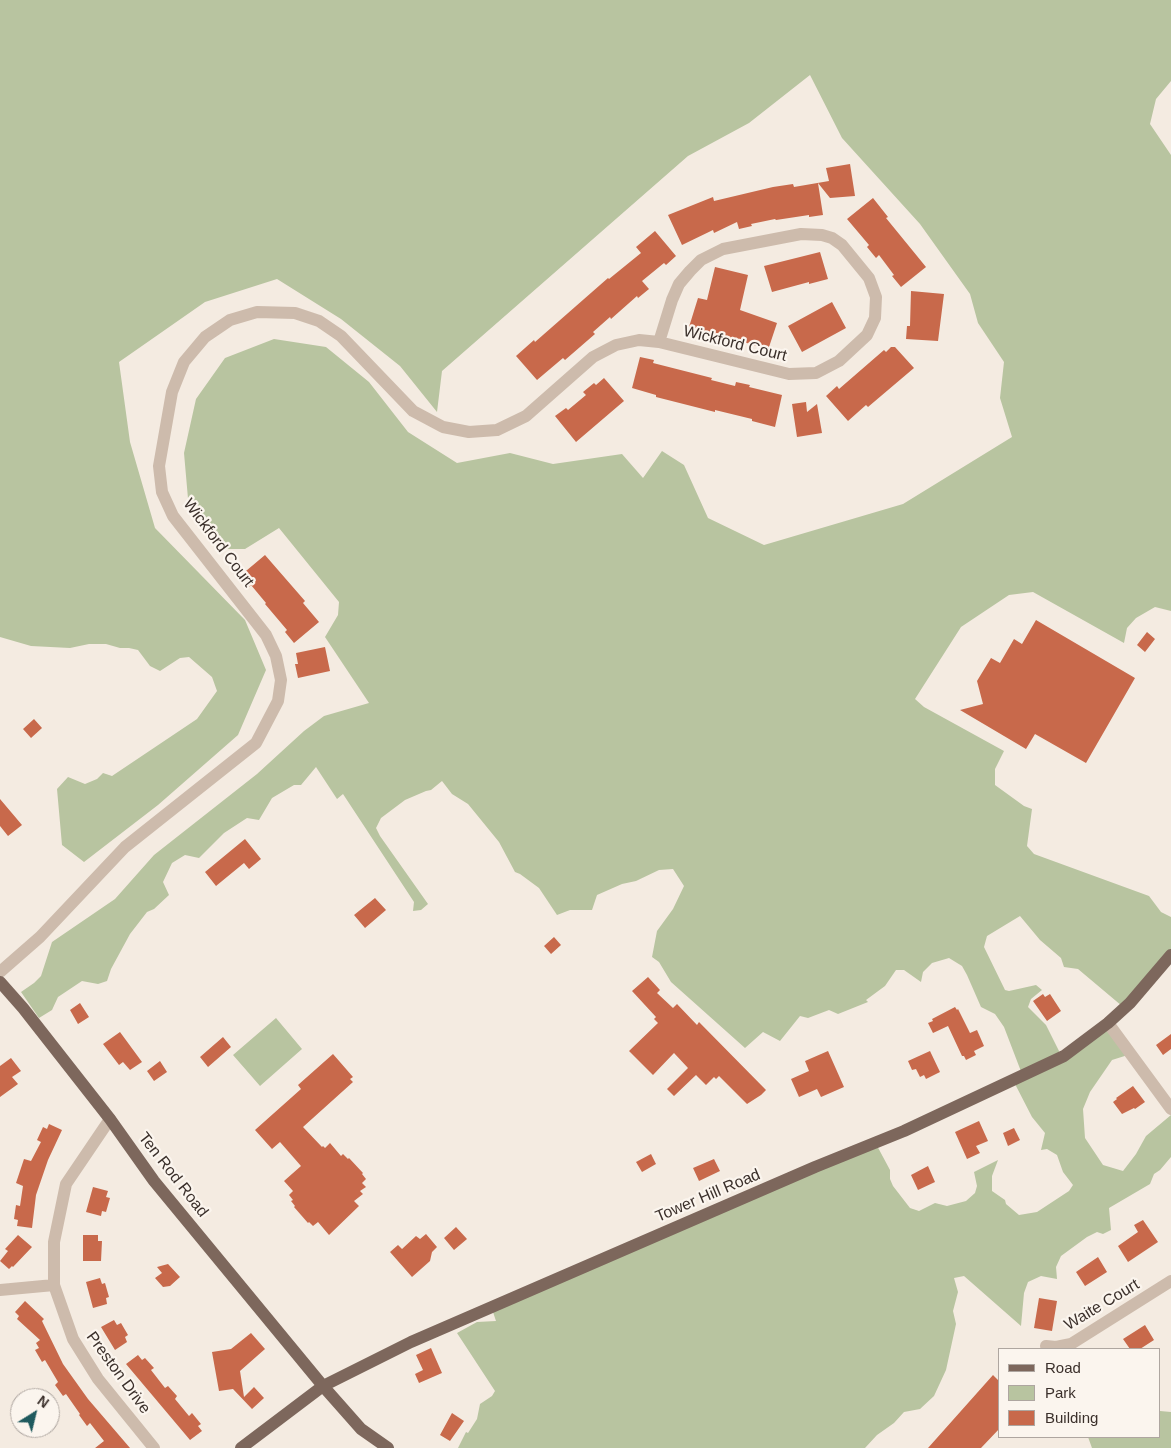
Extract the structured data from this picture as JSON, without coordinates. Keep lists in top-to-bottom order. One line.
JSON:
{"streets":{"main road":["Ten Rod Road","Tower Hill Road"],"street":["Wickford Court","Waite Court","Preston Drive"]},"crossings":[["Ten Rod Road","Tower Hill Road"],["Ten Rod Road","Preston Drive"]],"legend":["Road","Park","Building"],"north":"top right"}
